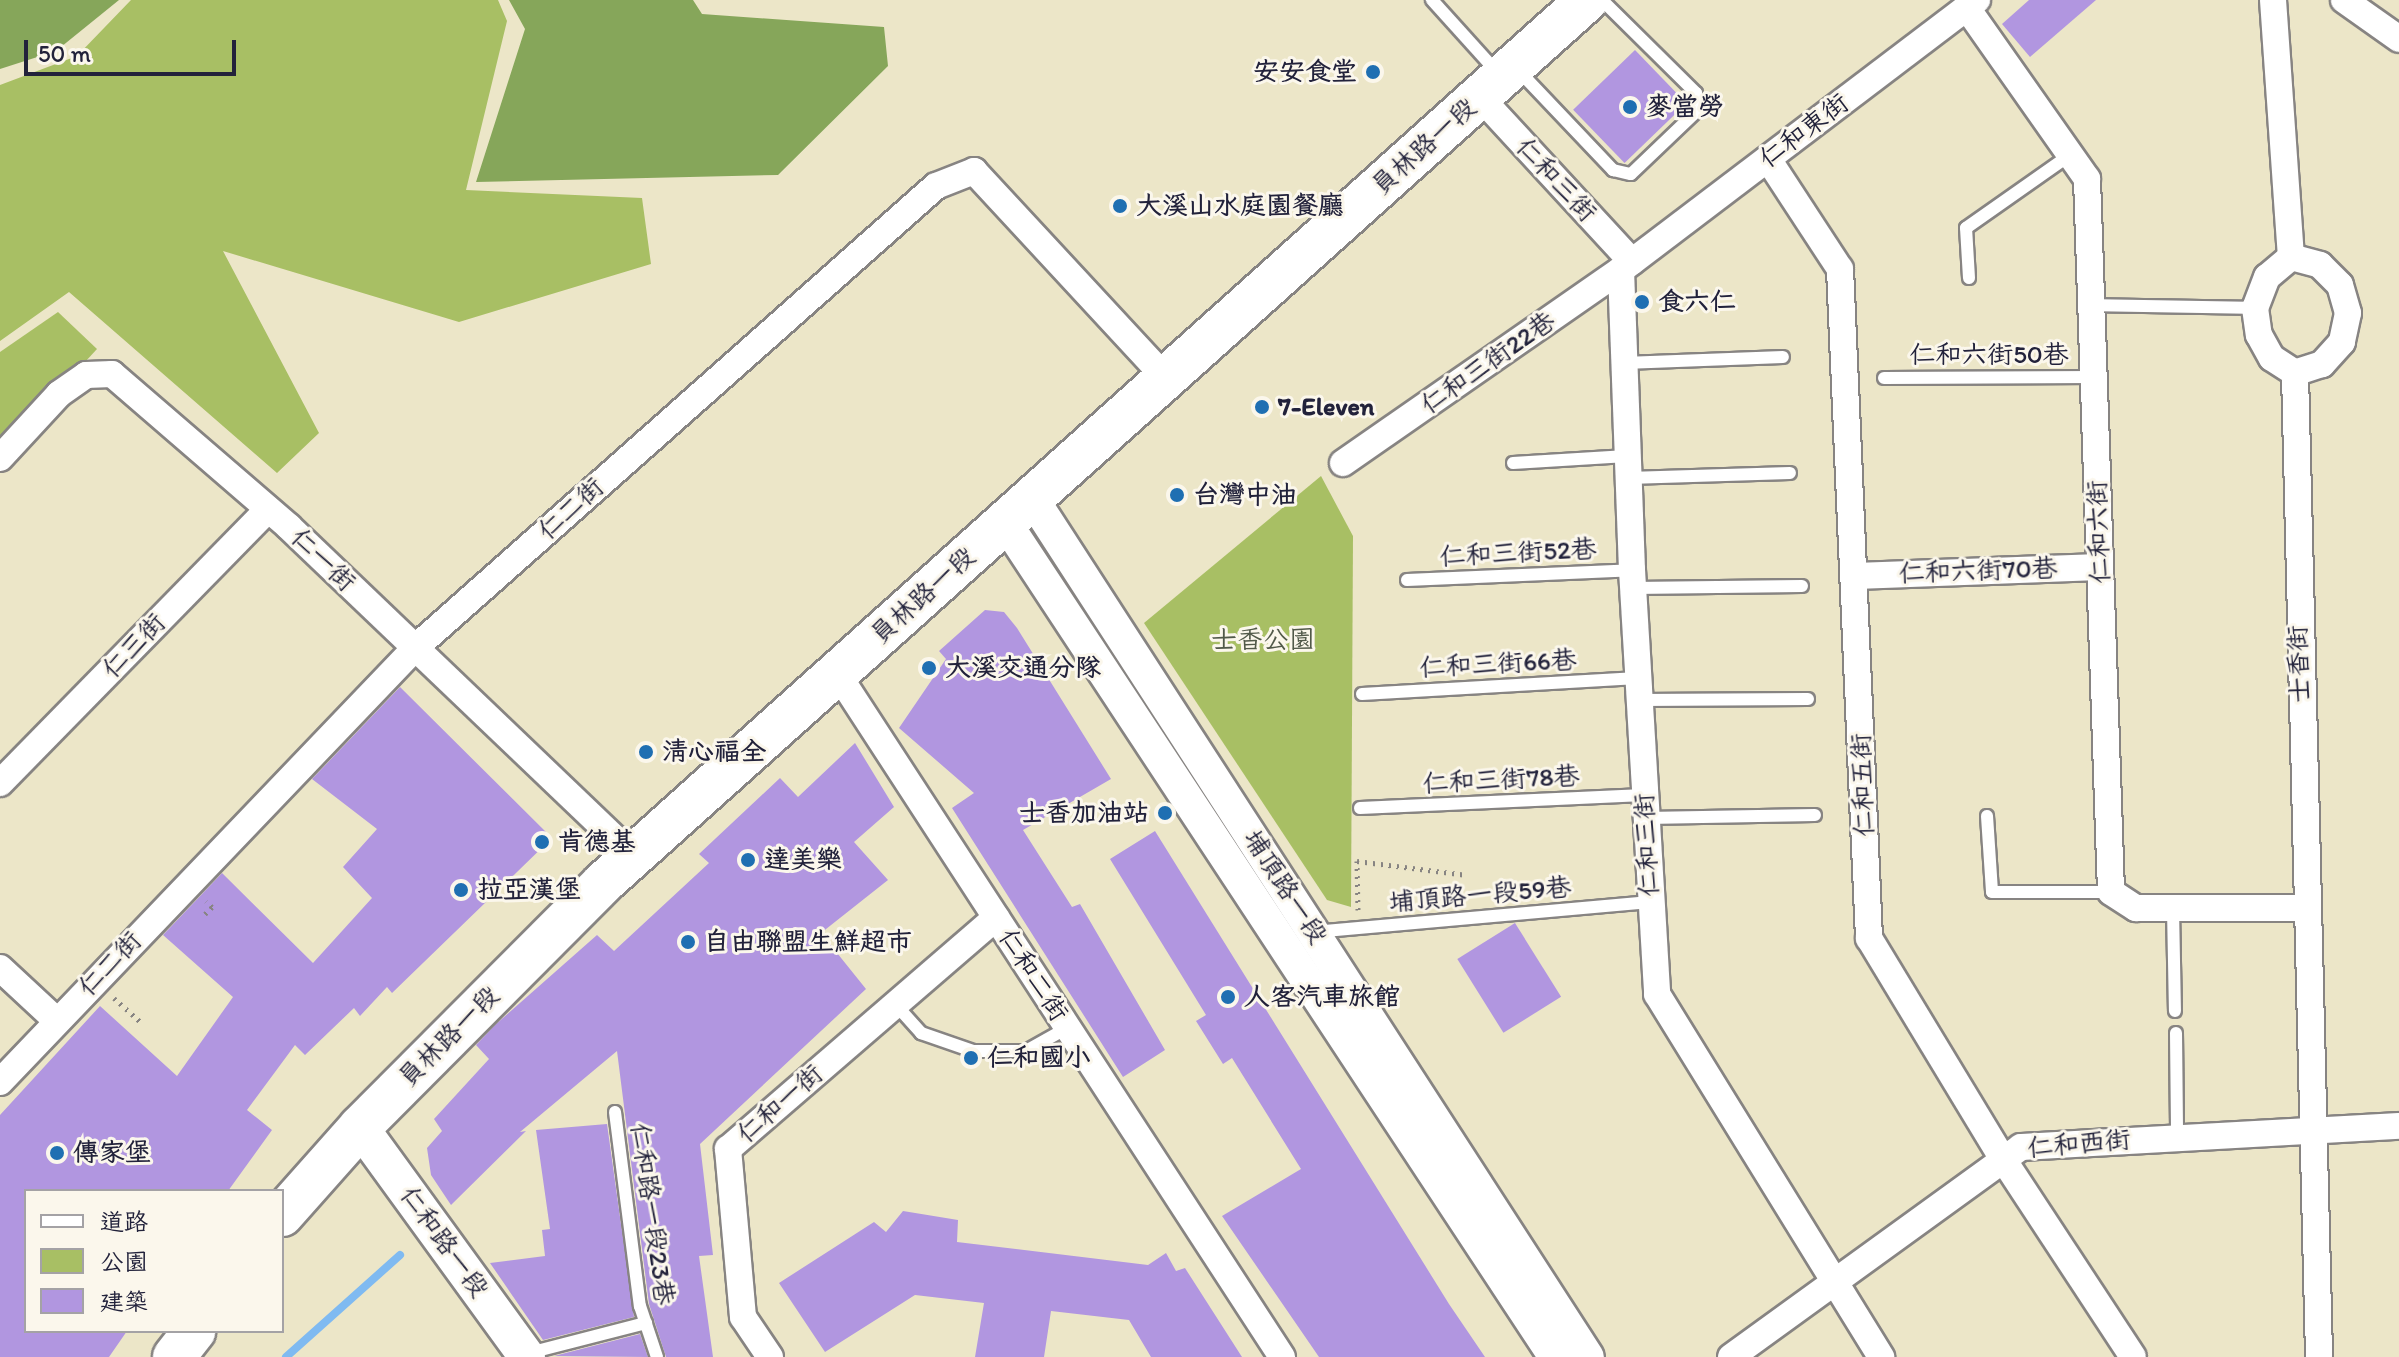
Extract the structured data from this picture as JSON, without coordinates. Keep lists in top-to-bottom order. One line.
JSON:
{"streets":{"main road":["員林路一段","仁和路一段"],"street":["仁和東街","仁和三街","仁和三街22巷","仁二街","仁和六街","仁一街","仁和六街70巷","仁三街","士香街","仁和五街","埔頂路一段","仁和二街","仁和一街","仁和西街"],"lane":["仁和六街50巷","仁和三街52巷","仁和三街66巷","仁和三街78巷","埔頂路一段59巷","仁和路一段23巷"]},"crossings":[["仁和東街","仁和三街"],["仁和東街","仁和三街22巷"],["仁和東街","仁和六街"],["仁和東街","仁和五街"],["員林路一段","仁和三街"],["員林路一段","仁二街"],["員林路一段","仁一街"],["員林路一段","埔頂路一段"],["員林路一段","仁和二街"],["員林路一段","仁和路一段"],["仁和三街","仁和三街22巷"],["仁和三街","仁和三街52巷"],["仁和三街","仁和三街66巷"],["仁和三街","仁和三街78巷"],["仁和三街","埔頂路一段59巷"],["仁和三街","仁和西街"],["仁和六街50巷","仁和六街"],["仁二街","仁一街"],["仁和六街","仁和六街70巷"],["仁一街","仁三街"],["仁和六街70巷","仁和五街"],["士香街","仁和西街"],["仁和五街","仁和西街"],["埔頂路一段","埔頂路一段59巷"],["仁和二街","仁和一街"],["仁和路一段23巷","仁和路一段"]],"parks":["士香公園"],"places":["安安食堂","麥當勞","大溪山水庭園餐廳","食六仁","7-Eleven","台灣中油","大溪交通分隊","清心福全","士香加油站","肯德基","達美樂","拉亞漢堡","自由聯盟生鮮超市","人客汽車旅館","仁和國小","傳家堡"],"legend":["道路","公園","建築"],"scale_bar":"50 m"}
